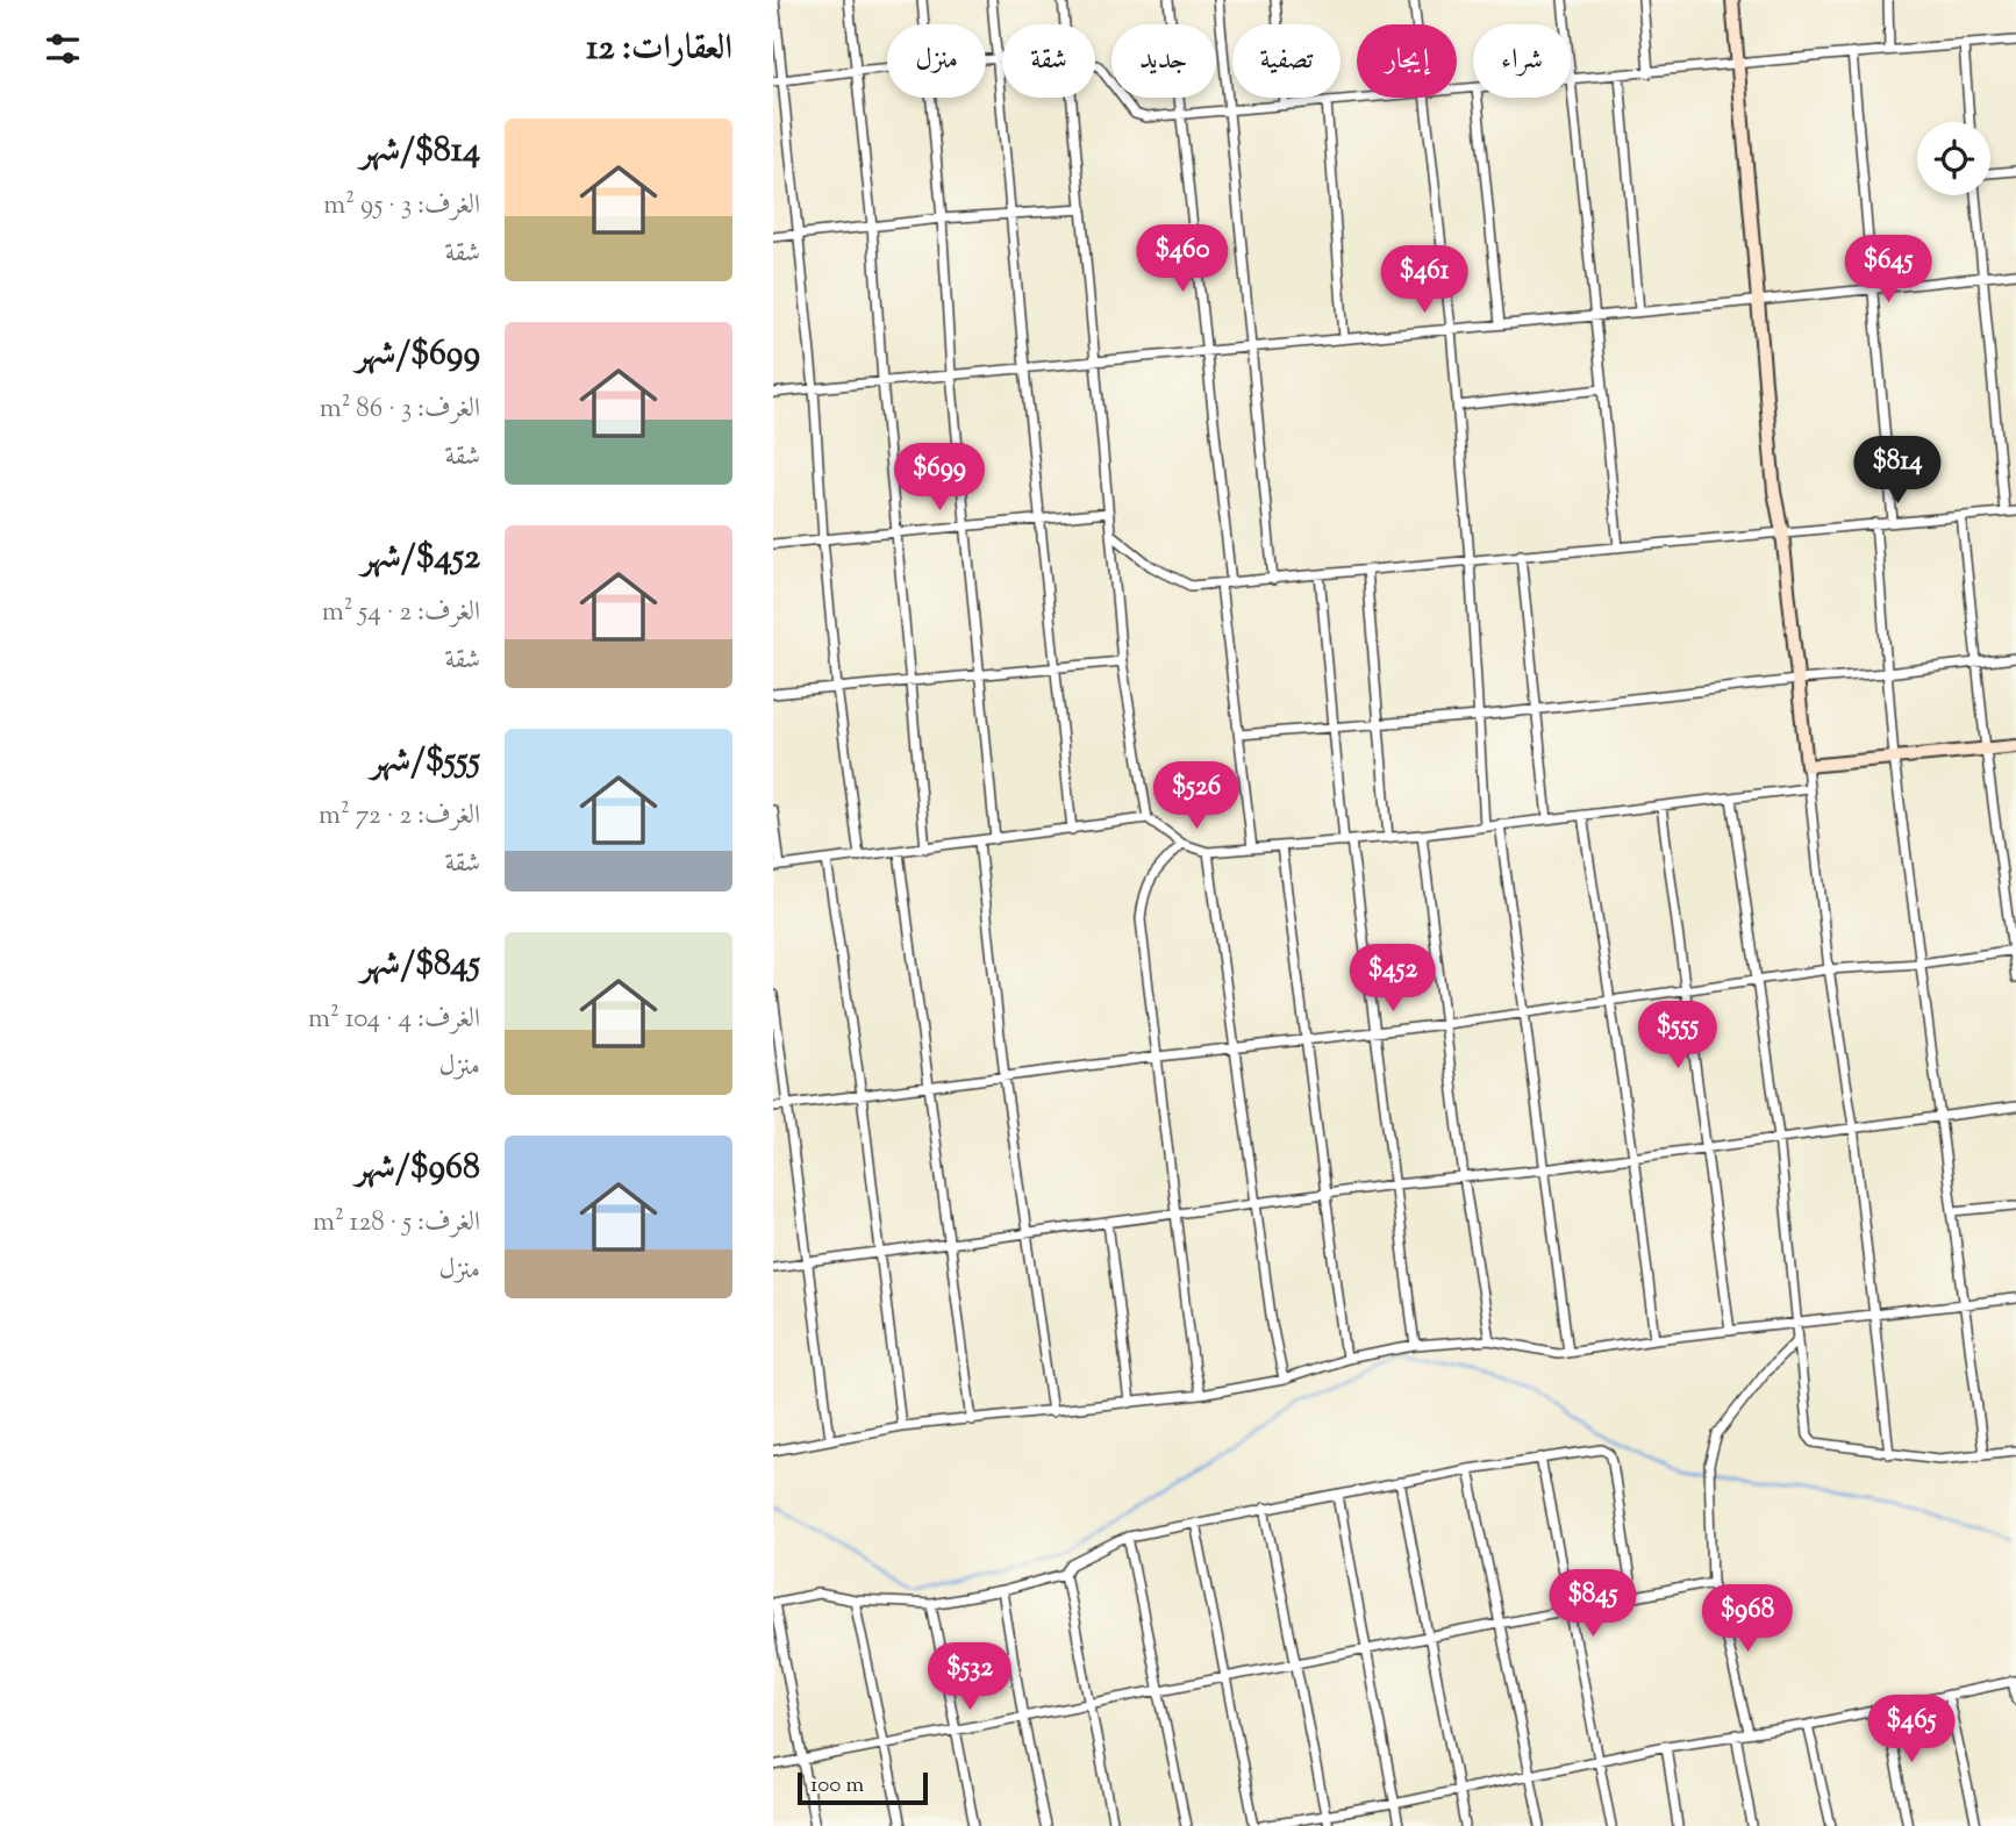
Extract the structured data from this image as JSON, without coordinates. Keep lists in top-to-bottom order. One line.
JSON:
{"scale_bar":"100 m","page":{"heading":"العقارات: 12","chip":["شراء","إيجار","تصفية","جديد","شقة","منزل"],"list":[{"name":"$814/شهر","note":"الغرف: 3 · 95 m² · شقة"},{"name":"$699/شهر","note":"الغرف: 3 · 86 m² · شقة"},{"name":"$452/شهر","note":"الغرف: 2 · 54 m² · شقة"},{"name":"$555/شهر","note":"الغرف: 2 · 72 m² · شقة"},{"name":"$845/شهر","note":"الغرف: 4 · 104 m² · منزل"},{"name":"$968/شهر","note":"الغرف: 5 · 128 m² · منزل"}],"price":["$460","$645","$461","$814","$699","$526","$452","$555","$845","$968","$532","$465"],"scale":"100 m"}}
